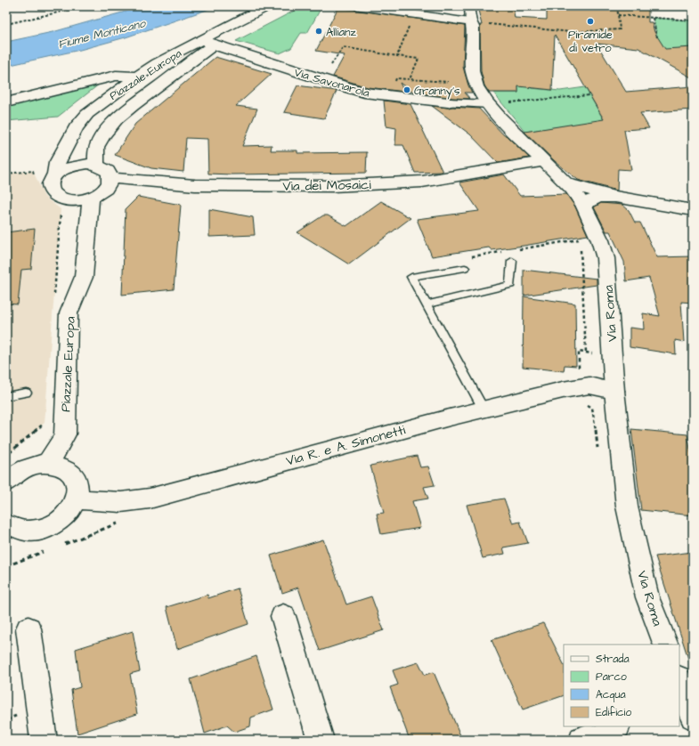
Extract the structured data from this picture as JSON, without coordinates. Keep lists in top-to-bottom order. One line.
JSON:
{"streets":{"street":["Piazzale Europa","Via Savonarola","Via dei Mosaici","Via Roma","Via R. e A. Simonetti"]},"crossings":[["Piazzale Europa","Via Savonarola"],["Piazzale Europa","Via dei Mosaici"],["Via Savonarola","Via Roma"],["Via dei Mosaici","Via Roma"],["Via Roma","Via R. e A. Simonetti"]],"water":["Fiume Monticano"],"places":["Piramide di vetro","Allianz","Granny's"],"legend":["Strada","Parco","Acqua","Edificio"]}
